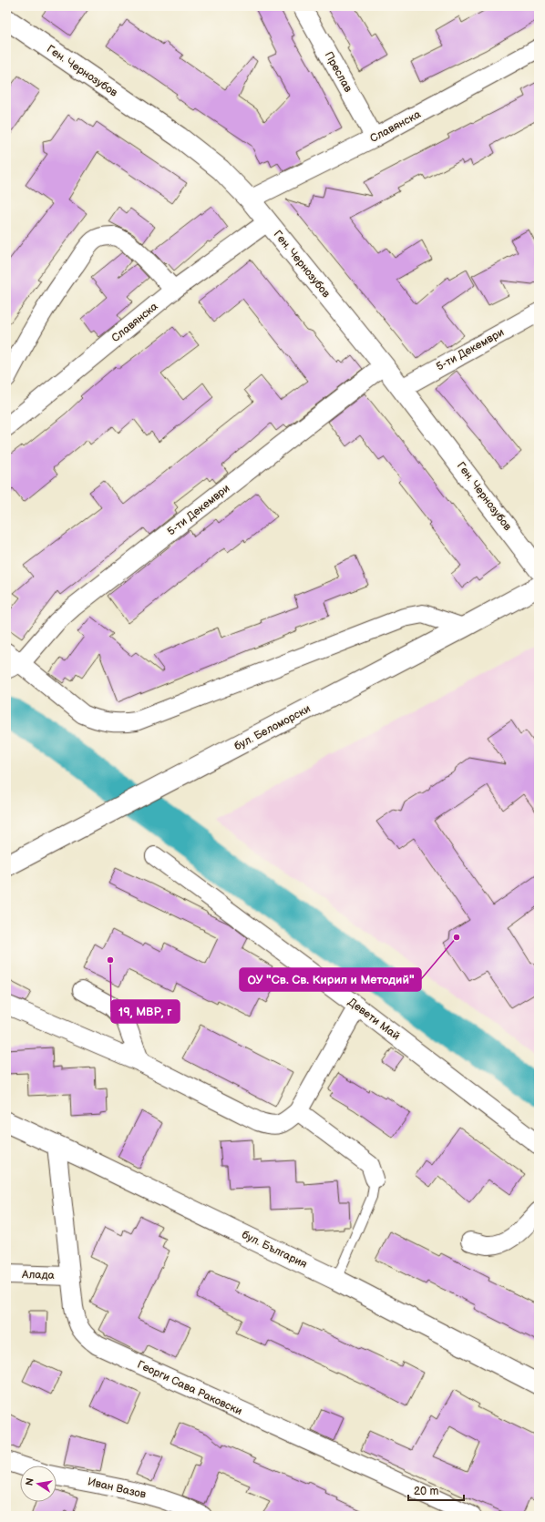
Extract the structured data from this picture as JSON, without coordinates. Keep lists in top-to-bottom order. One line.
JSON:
{"streets":{"main road":["Ген. Чернозубов","бул. Беломорски","бул. България"],"street":["Преслав","Славянска","5-ти Декември","Девети Май","Алада","Георги Сава Раковски","Иван Вазов"]},"crossings":[["Ген. Чернозубов","Славянска"],["Ген. Чернозубов","5-ти Декември"],["Преслав","Славянска"],["бул. България","Георги Сава Раковски"],["Алада","Георги Сава Раковски"]],"places":["ОУ \"Св. Св. Кирил и Методий\"","19, МВР, г"],"scale_bar":"20 m","north":"left"}
